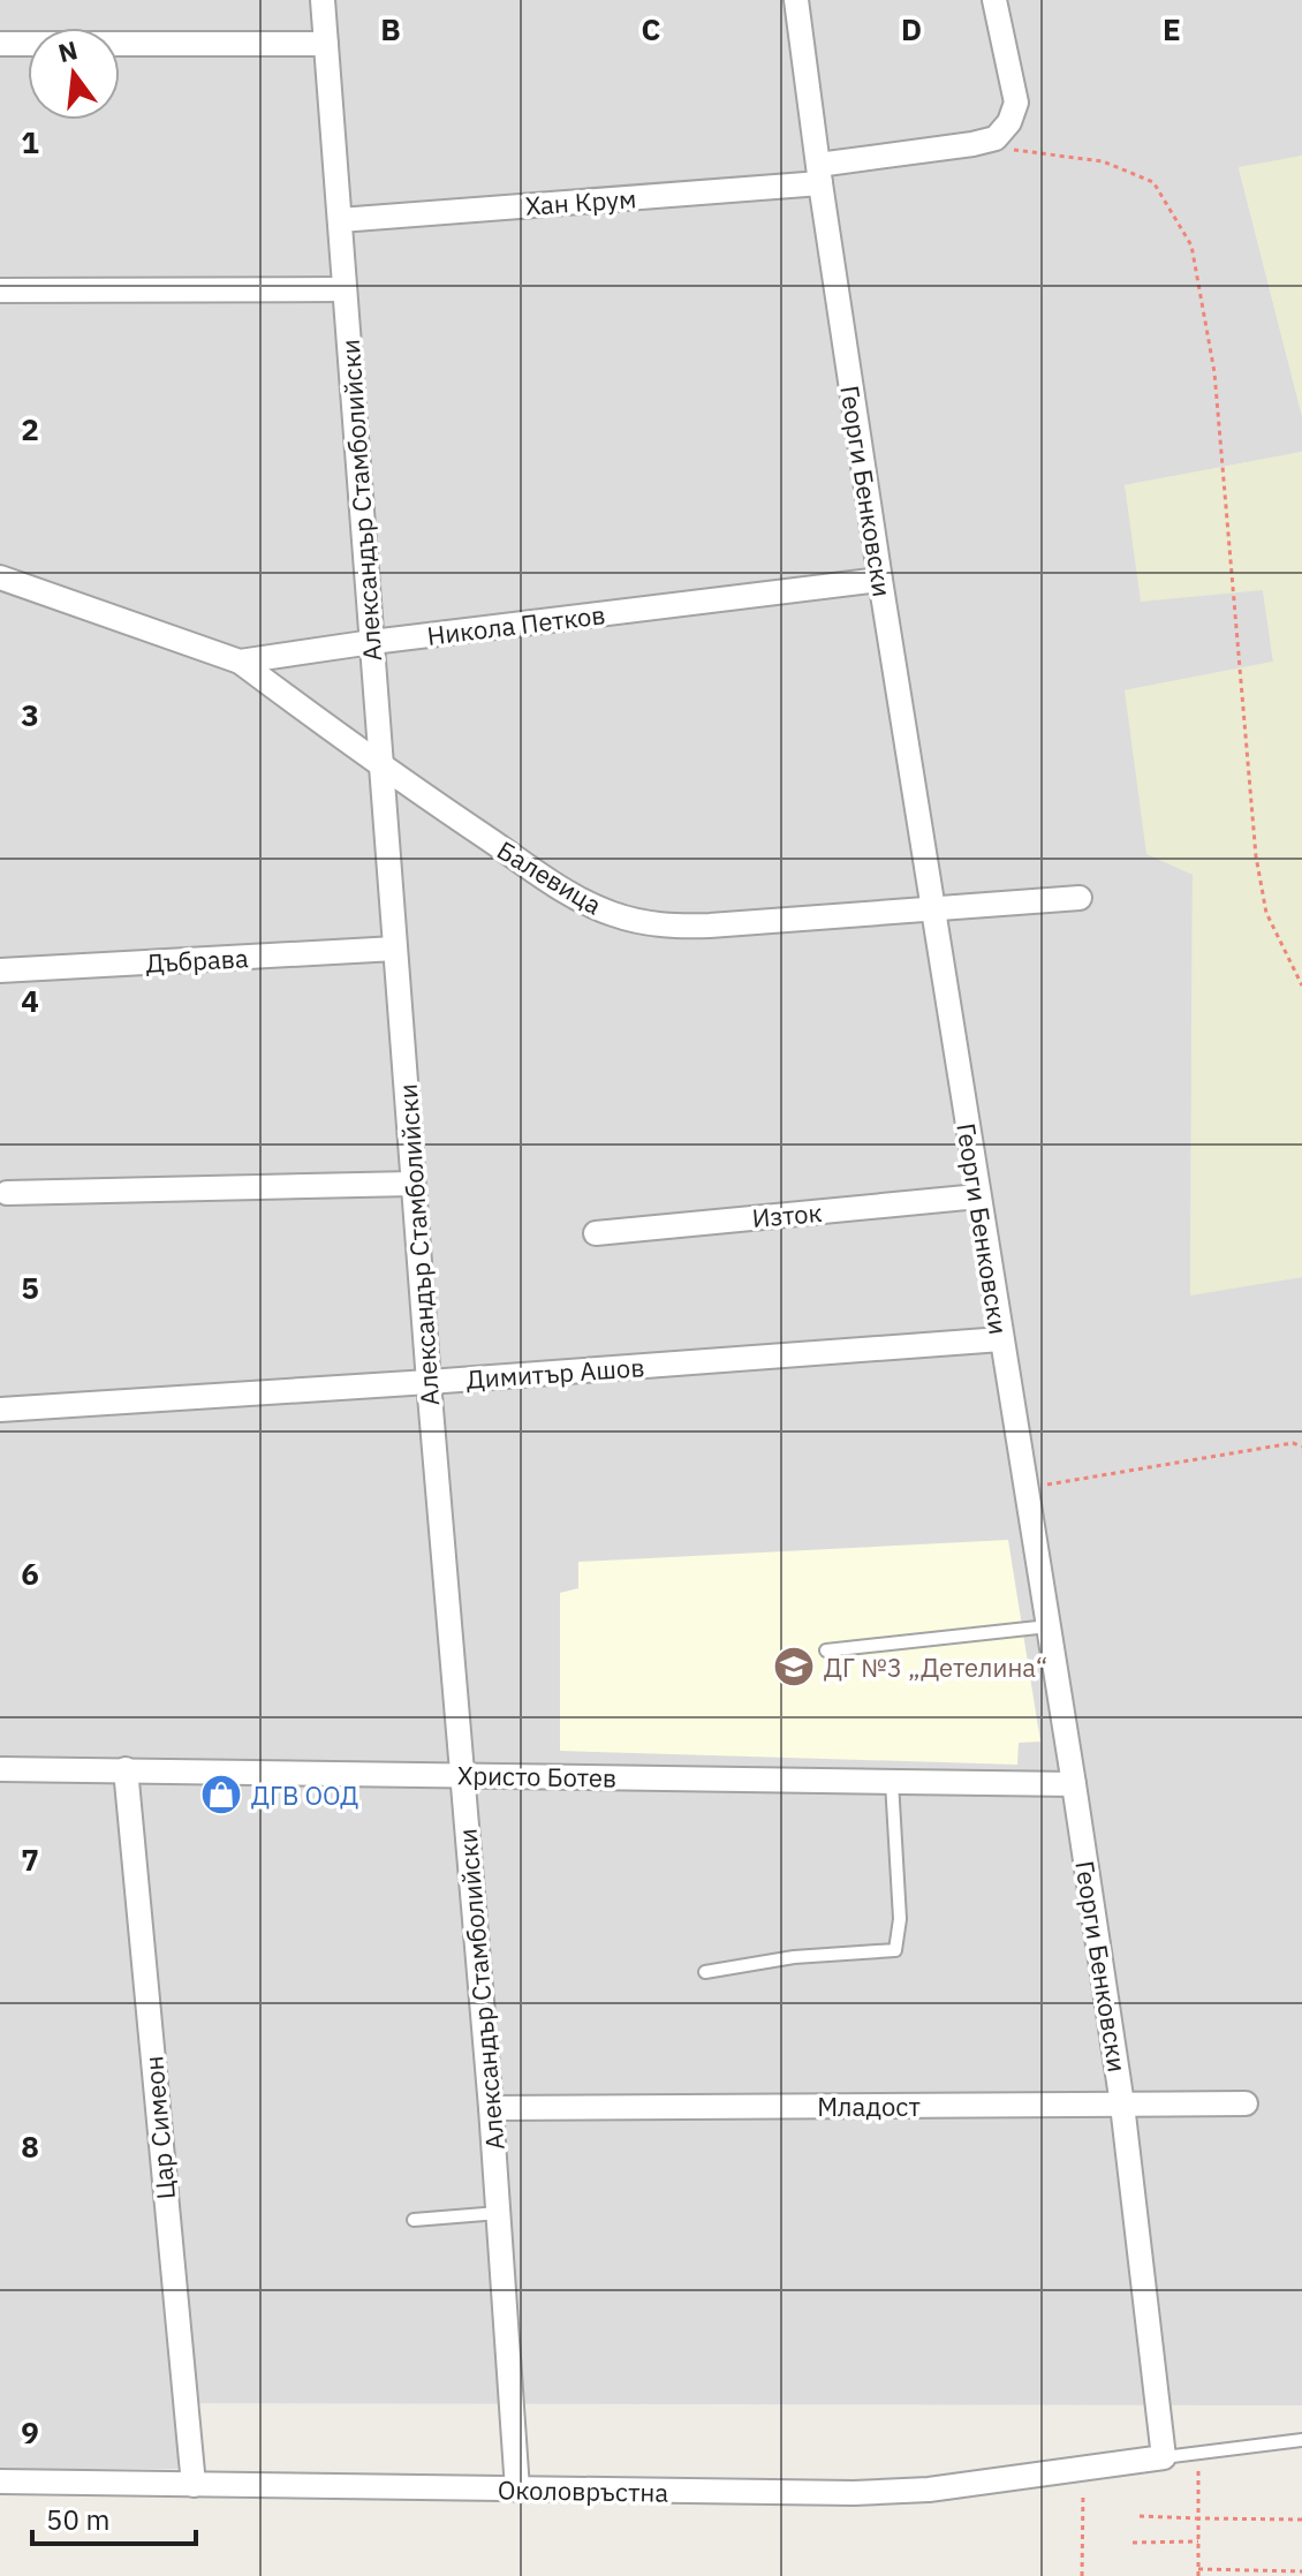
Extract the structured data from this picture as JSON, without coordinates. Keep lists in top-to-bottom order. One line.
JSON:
{"streets":{"street":["Хан Крум","Георги Бенковски","Александър Стамболийски","Никола Петков","Балевица","Дъбрава","Изток","Димитър Ашов","Христо Ботев","Младост","Цар Симеон","Околовръстна"]},"crossings":[["Хан Крум","Георги Бенковски"],["Хан Крум","Александър Стамболийски"],["Георги Бенковски","Никола Петков"],["Георги Бенковски","Балевица"],["Георги Бенковски","Изток"],["Георги Бенковски","Димитър Ашов"],["Георги Бенковски","Христо Ботев"],["Георги Бенковски","Младост"],["Георги Бенковски","Околовръстна"],["Александър Стамболийски","Никола Петков"],["Александър Стамболийски","Балевица"],["Александър Стамболийски","Дъбрава"],["Александър Стамболийски","Димитър Ашов"],["Александър Стамболийски","Христо Ботев"],["Александър Стамболийски","Младост"],["Александър Стамболийски","Околовръстна"],["Никола Петков","Балевица"],["Христо Ботев","Цар Симеон"],["Цар Симеон","Околовръстна"]],"places":{"school or university":["ДГ №3 „Детелина“"],"shop":["ДГВ ООД"]},"scale_bar":"50 m","north":"top","grid":{"columns":["B","C","D","E"],"rows":["1","2","3","4","5","6","7","8","9"]}}
